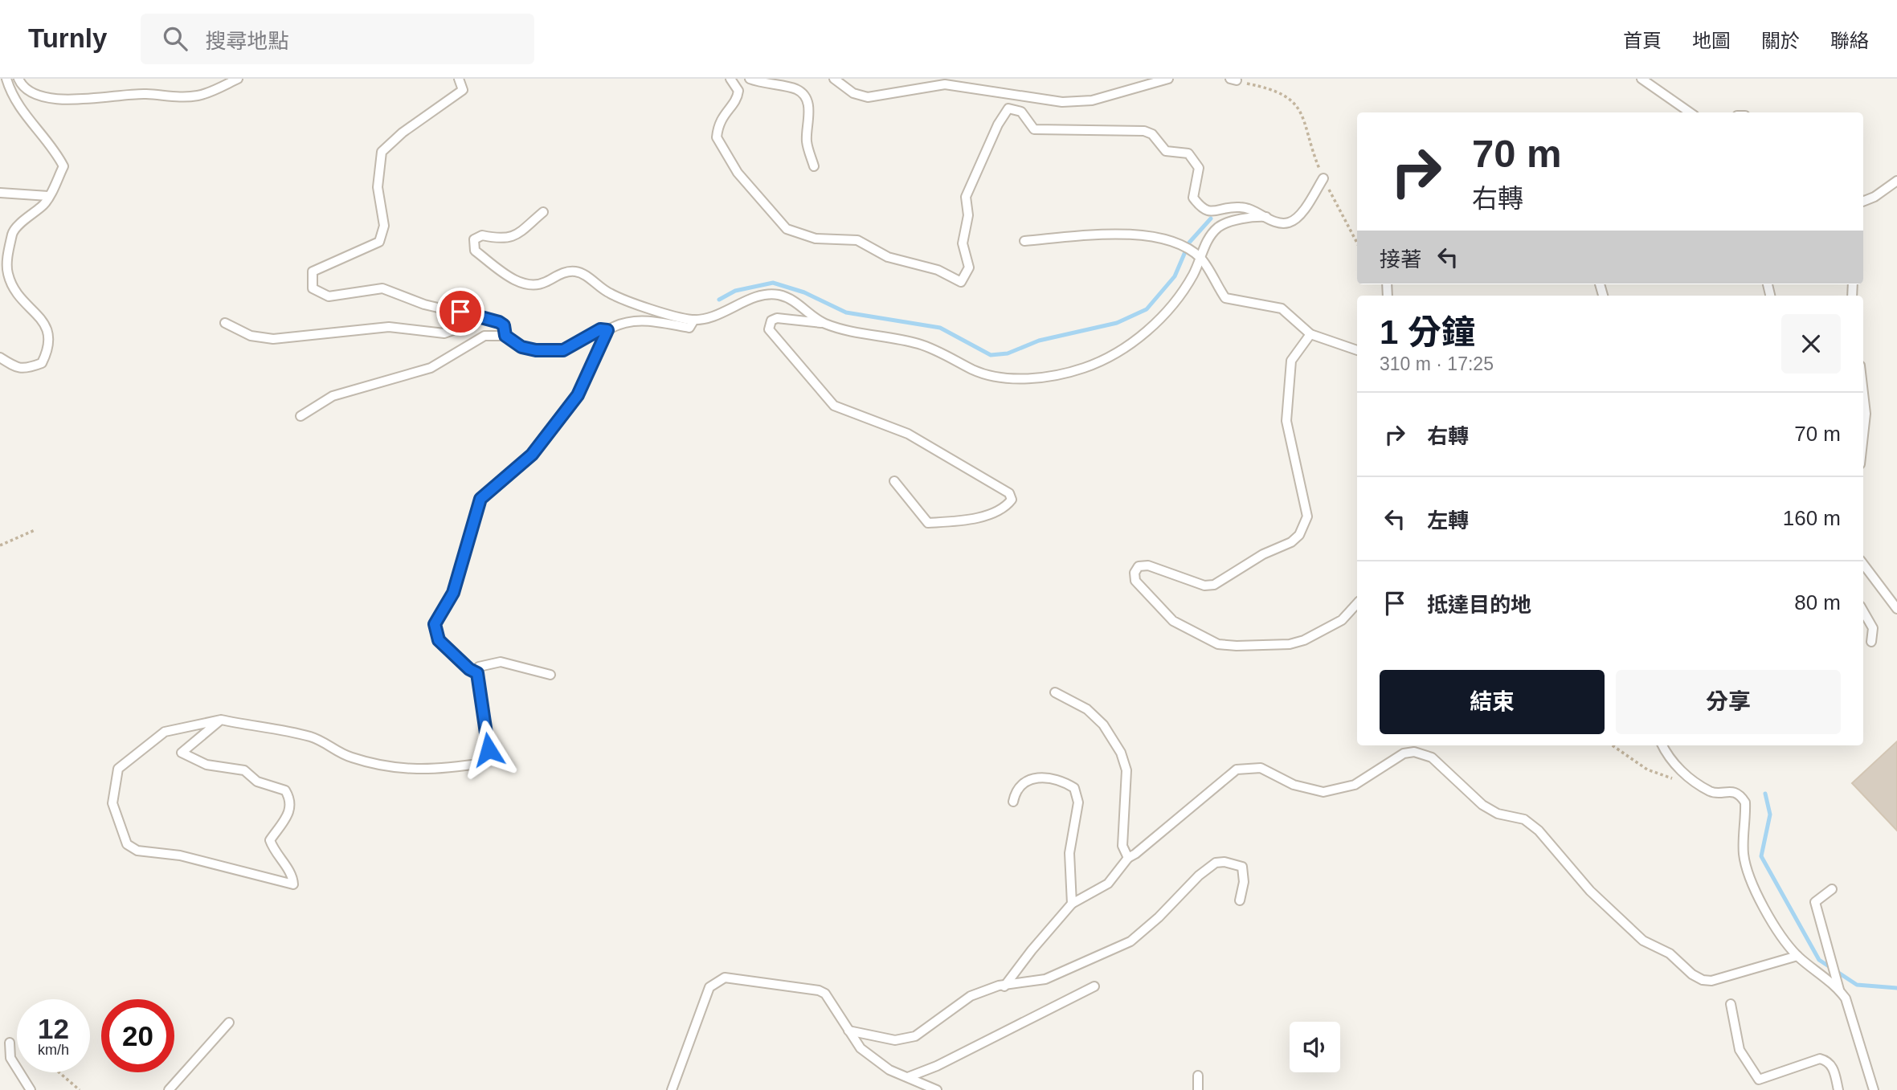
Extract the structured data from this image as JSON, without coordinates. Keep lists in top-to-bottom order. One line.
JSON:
{"page":{"header":"Turnly","search":"搜尋地點","nav":["首頁","地圖","關於","聯絡"],"turn":["70 m","右轉"],"then":"接著","heading":["1 分鐘","310 m · 17:25"],"list":[{"name":"右轉","value":"70 m"},{"name":"左轉","value":"160 m"},{"name":"抵達目的地","value":"80 m"}],"buttons":["結束","分享"],"speed":"12 km/h","limit":"20"}}
